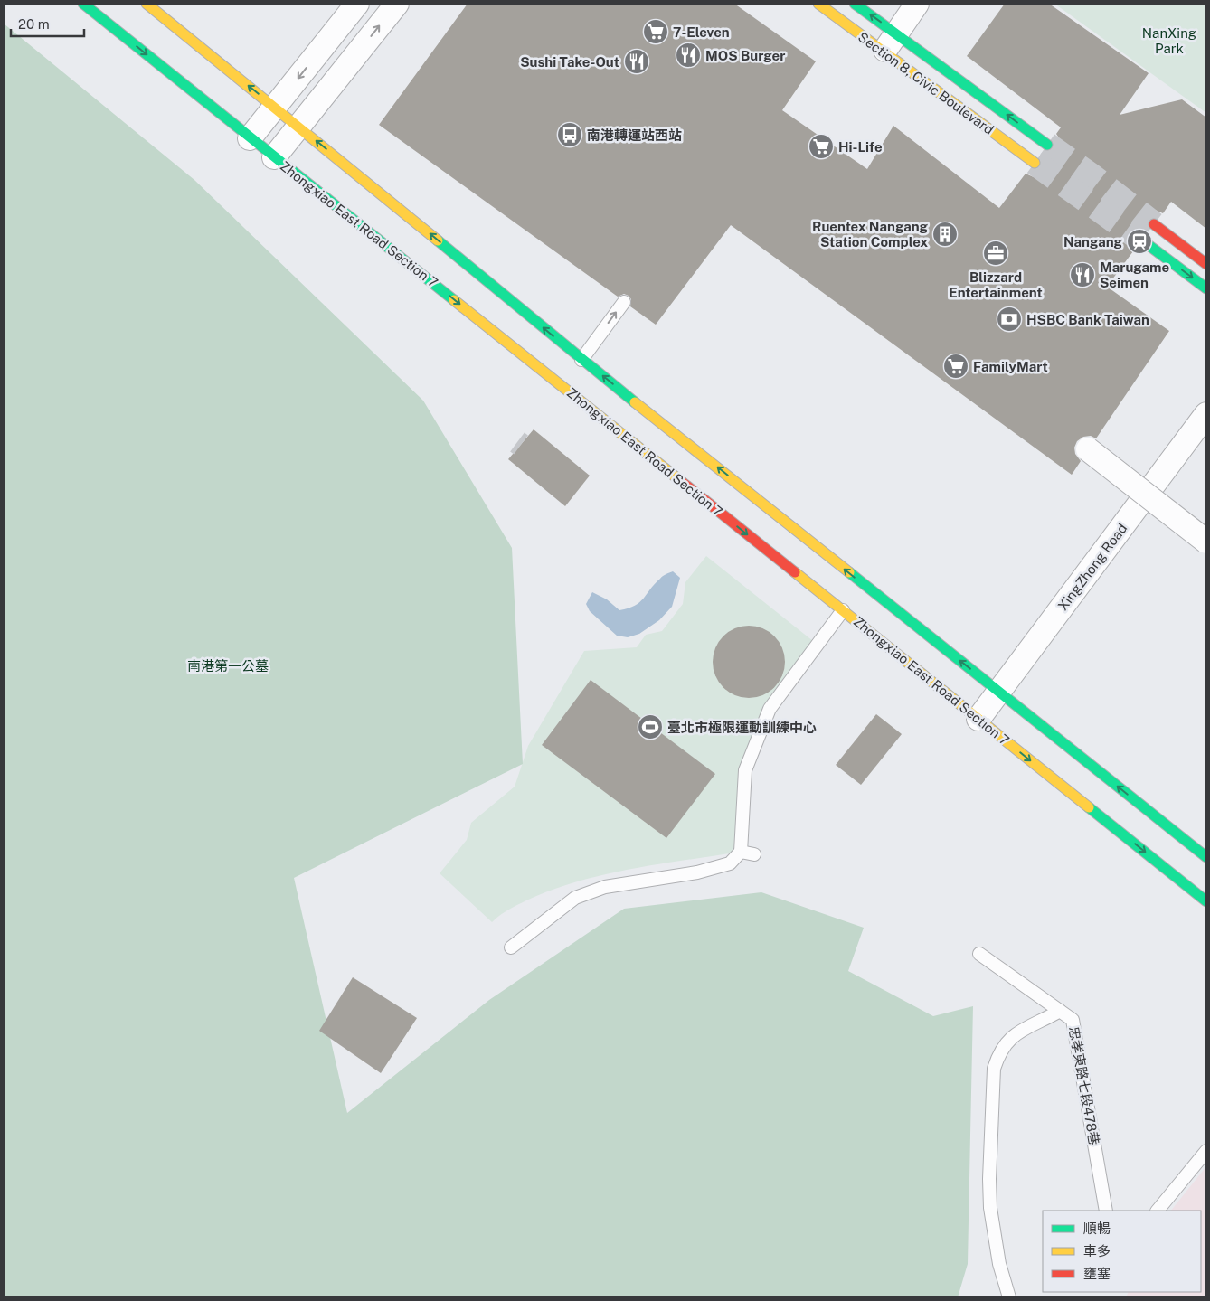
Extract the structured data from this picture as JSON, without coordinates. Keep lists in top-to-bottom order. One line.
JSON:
{"streets":{"main road":["Section 8, Civic Boulevard","Zhongxiao East Road Section 7"],"street":["XingZhong Road"],"lane":["忠孝東路七段478巷"]},"crossings":[["Zhongxiao East Road Section 7","XingZhong Road"]],"parks":["NanXing Park","南港第一公墓"],"places":{"supermarket":["7-Eleven","Hi-Life","FamilyMart"],"restaurant":["MOS Burger","Sushi Take-Out","Marugame Seimen"],"bus stop":["南港轉運站西站"],"building":["Ruentex Nangang Station Complex"],"station":["Nangang"],"office":["Blizzard Entertainment"],"bank":["HSBC Bank Taiwan"],"sports":["臺北市極限運動訓練中心"]},"legend":["順暢","車多","壅塞"],"scale_bar":"20 m"}
